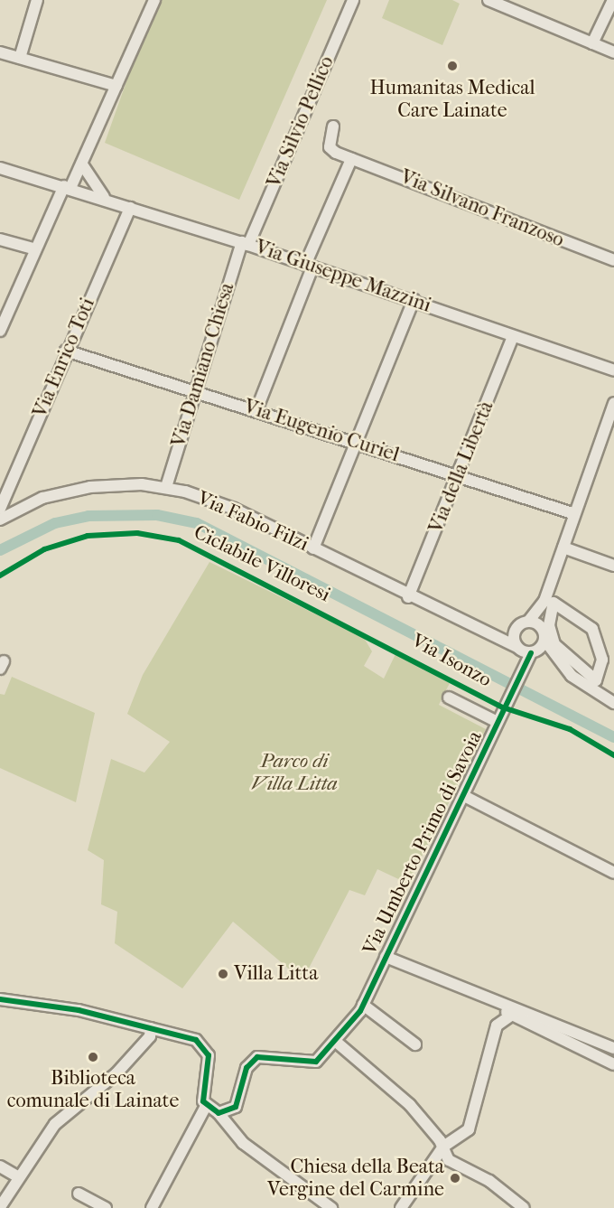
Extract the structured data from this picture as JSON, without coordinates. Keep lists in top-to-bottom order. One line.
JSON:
{"streets":{"street":["Via Silvio Pellico","Via Silvano Franzoso","Via Giuseppe Mazzini","Via Enrico Toti","Via Damiano Chiesa","Via Eugenio Curiel","Via della Libertà","Via Fabio Filzi","Via Umberto Primo di Savoia"],"cycle path":["Ciclabile Villoresi"]},"crossings":[["Via Silvio Pellico","Via Giuseppe Mazzini"],["Via Silvio Pellico","Via Damiano Chiesa"],["Via Giuseppe Mazzini","Via Enrico Toti"],["Via Giuseppe Mazzini","Via Damiano Chiesa"],["Via Giuseppe Mazzini","Via della Libertà"],["Via Enrico Toti","Via Eugenio Curiel"],["Via Damiano Chiesa","Via Eugenio Curiel"],["Via Damiano Chiesa","Via Fabio Filzi"],["Via Eugenio Curiel","Via della Libertà"],["Via della Libertà","Via Fabio Filzi"],["Via Fabio Filzi","Via Umberto Primo di Savoia"]],"parks":["Parco di Villa Litta"],"places":["Humanitas Medical Care Lainate","Villa Litta","Biblioteca comunale di Lainate","Chiesa della Beata Vergine del Carmine"]}
